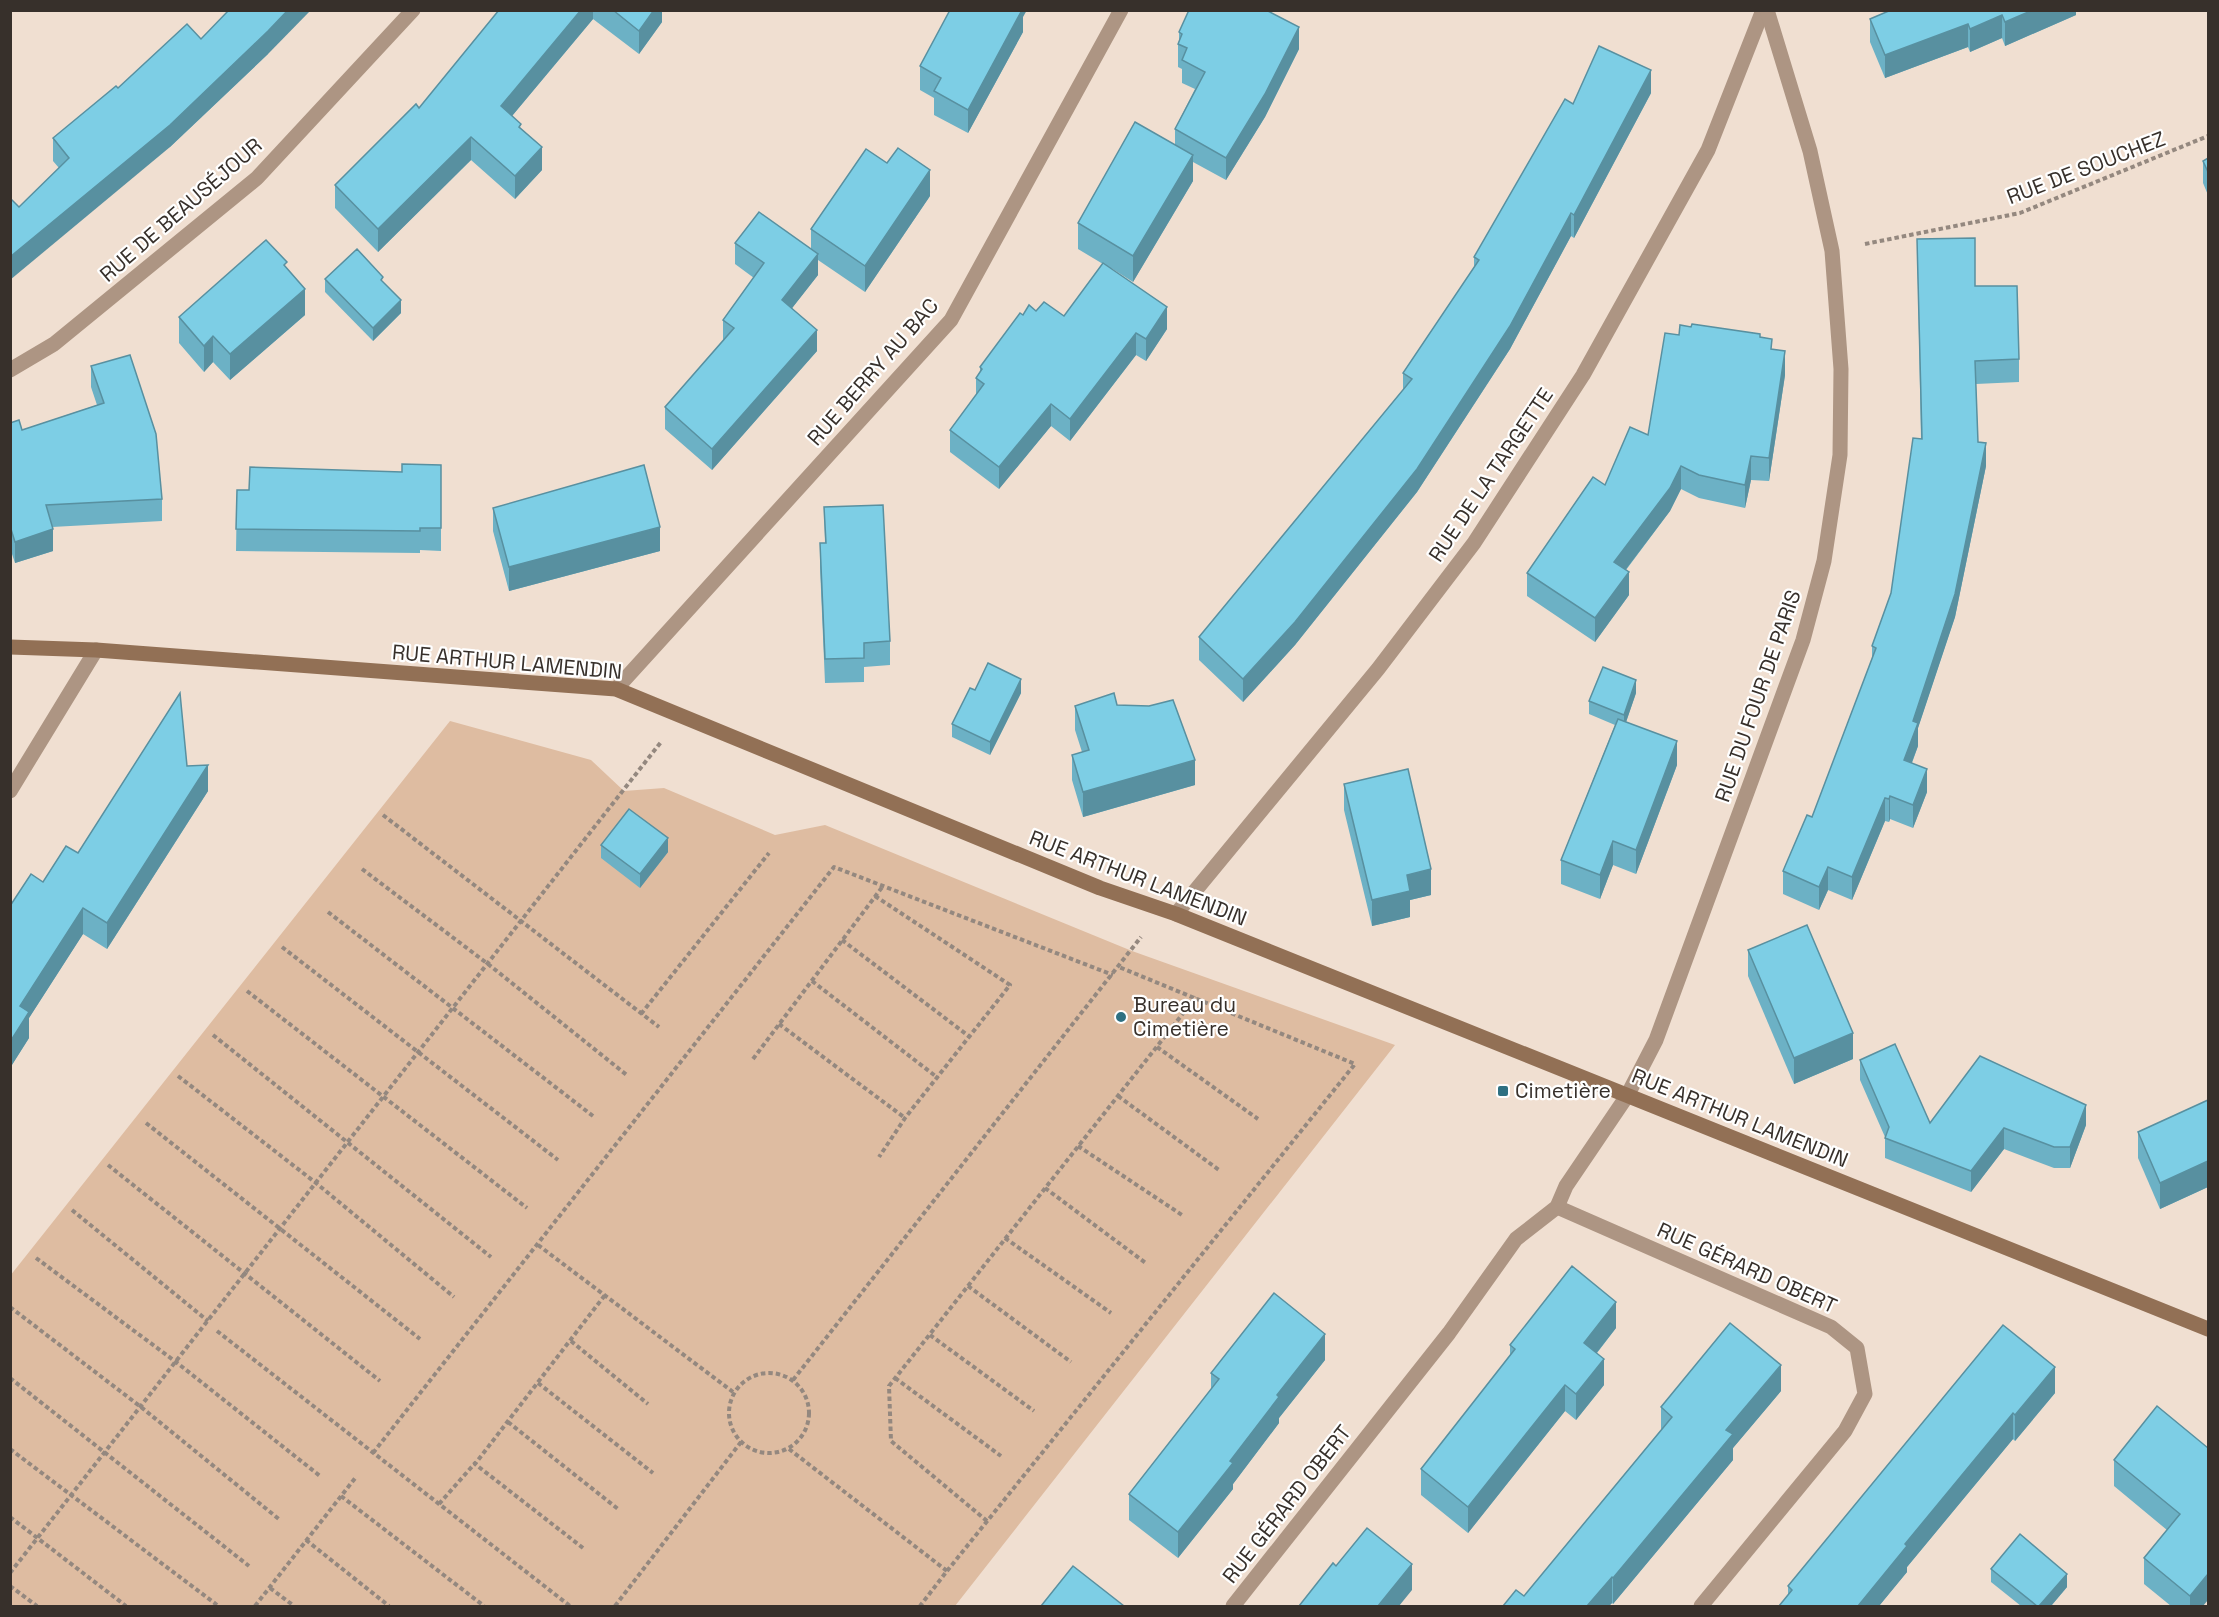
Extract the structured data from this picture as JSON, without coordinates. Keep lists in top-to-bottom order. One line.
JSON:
{"streets":{"street":["RUE DE BEAUSÉJOUR","RUE BERRY AU BAC","RUE DE LA TARGETTE","RUE ARTHUR LAMENDIN","RUE DU FOUR DE PARIS","RUE GÉRARD OBERT"],"path":["RUE DE SOUCHEZ"]},"crossings":[["RUE DE SOUCHEZ","RUE DU FOUR DE PARIS"],["RUE BERRY AU BAC","RUE ARTHUR LAMENDIN"],["RUE DE LA TARGETTE","RUE ARTHUR LAMENDIN"],["RUE DE LA TARGETTE","RUE DU FOUR DE PARIS"],["RUE ARTHUR LAMENDIN","RUE DU FOUR DE PARIS"],["RUE ARTHUR LAMENDIN","RUE GÉRARD OBERT"],["RUE DU FOUR DE PARIS","RUE GÉRARD OBERT"]],"places":{"other":["Bureau du Cimetière"],"transit":["Cimetière"]}}
